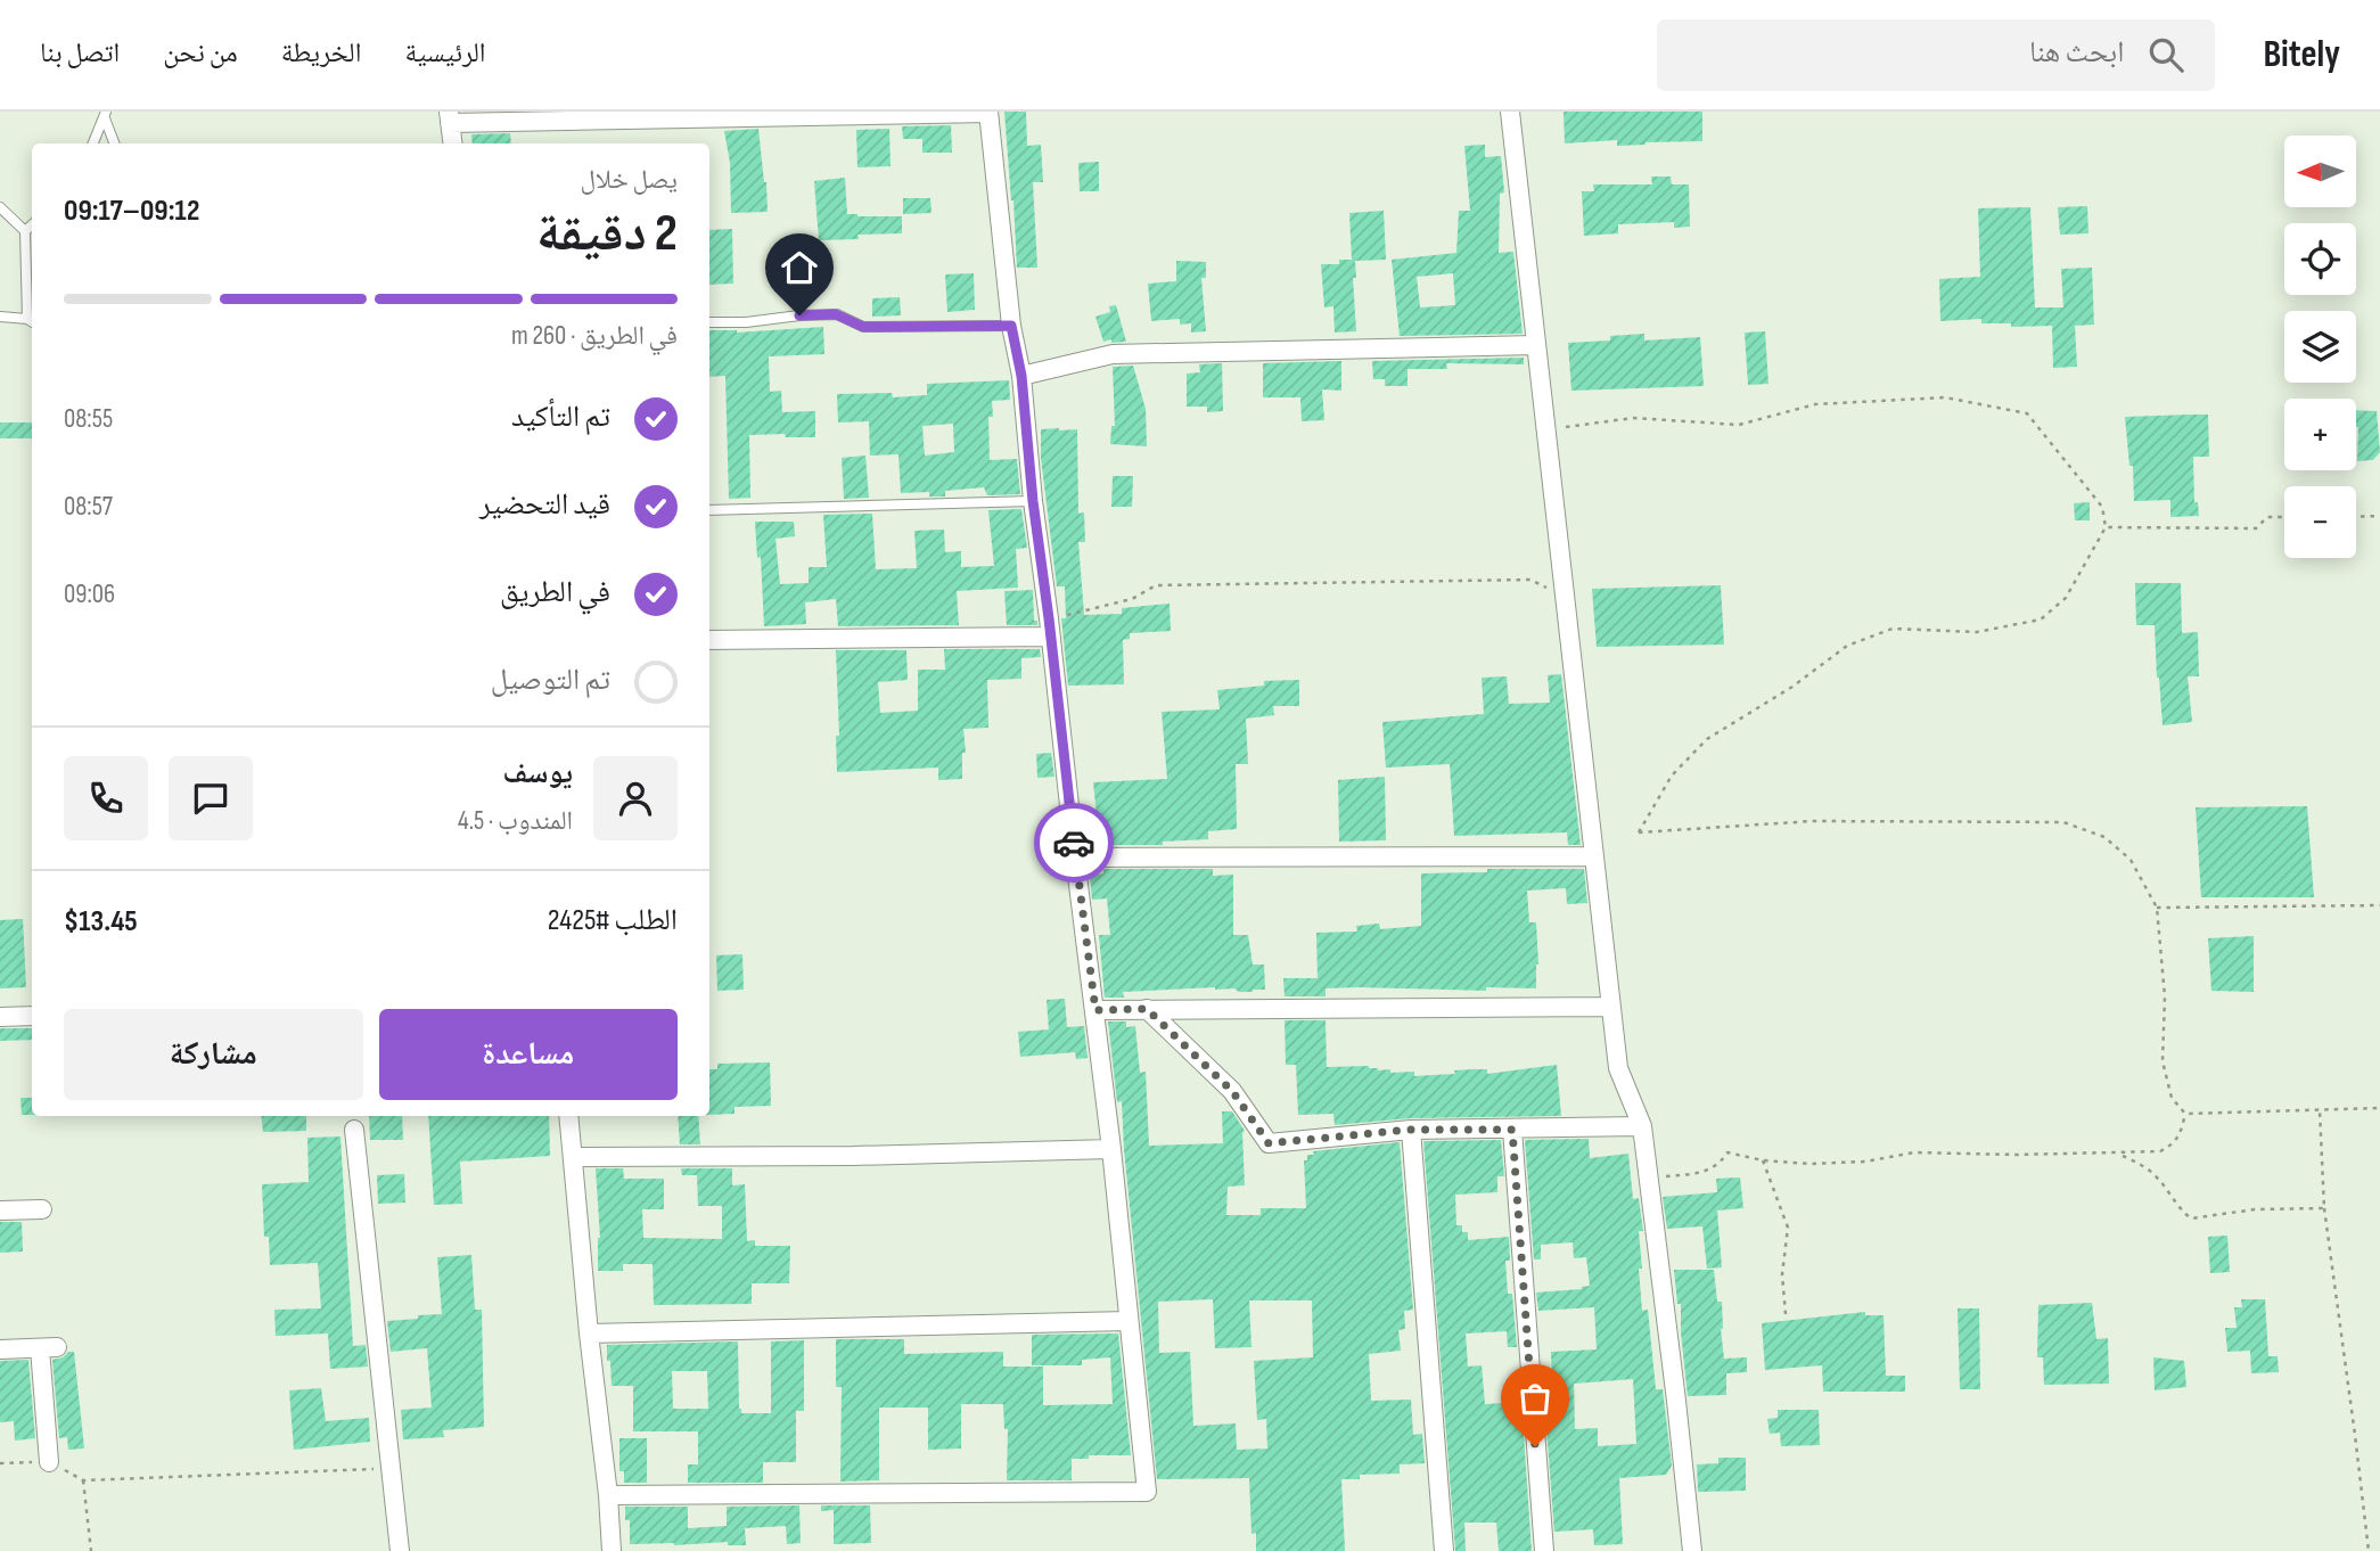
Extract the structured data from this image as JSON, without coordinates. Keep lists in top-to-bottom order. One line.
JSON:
{"north":"left","page":{"header":"Bitely","search":"ابحث هنا","nav":["الرئيسية","الخريطة","من نحن","اتصل بنا"],"map_buttons":["+","−"],"heading":["2 دقيقة","يصل خلال","09:12–09:17"],"panel":["يوسف","المندوب · 4.5","الطلب #2425","$13.45"],"bar":"في الطريق · 260 m","list":[["تم التأكيد","08:55"],["قيد التحضير","08:57"],["في الطريق","09:06"],"تم التوصيل"],"buttons":["مساعدة","مشاركة"]}}
